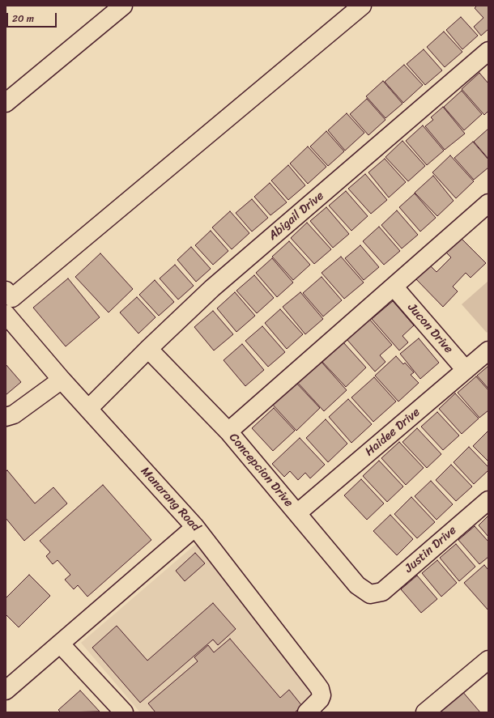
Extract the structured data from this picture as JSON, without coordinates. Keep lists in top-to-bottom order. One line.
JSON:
{"streets":{"street":["Abigail Drive","Jucon Drive","Haidee Drive","Concepcion Drive","Manarang Road","Justin Drive"]},"crossings":[["Abigail Drive","Concepcion Drive"],["Abigail Drive","Manarang Road"],["Jucon Drive","Haidee Drive"],["Haidee Drive","Concepcion Drive"],["Concepcion Drive","Justin Drive"]],"scale_bar":"20 m"}
